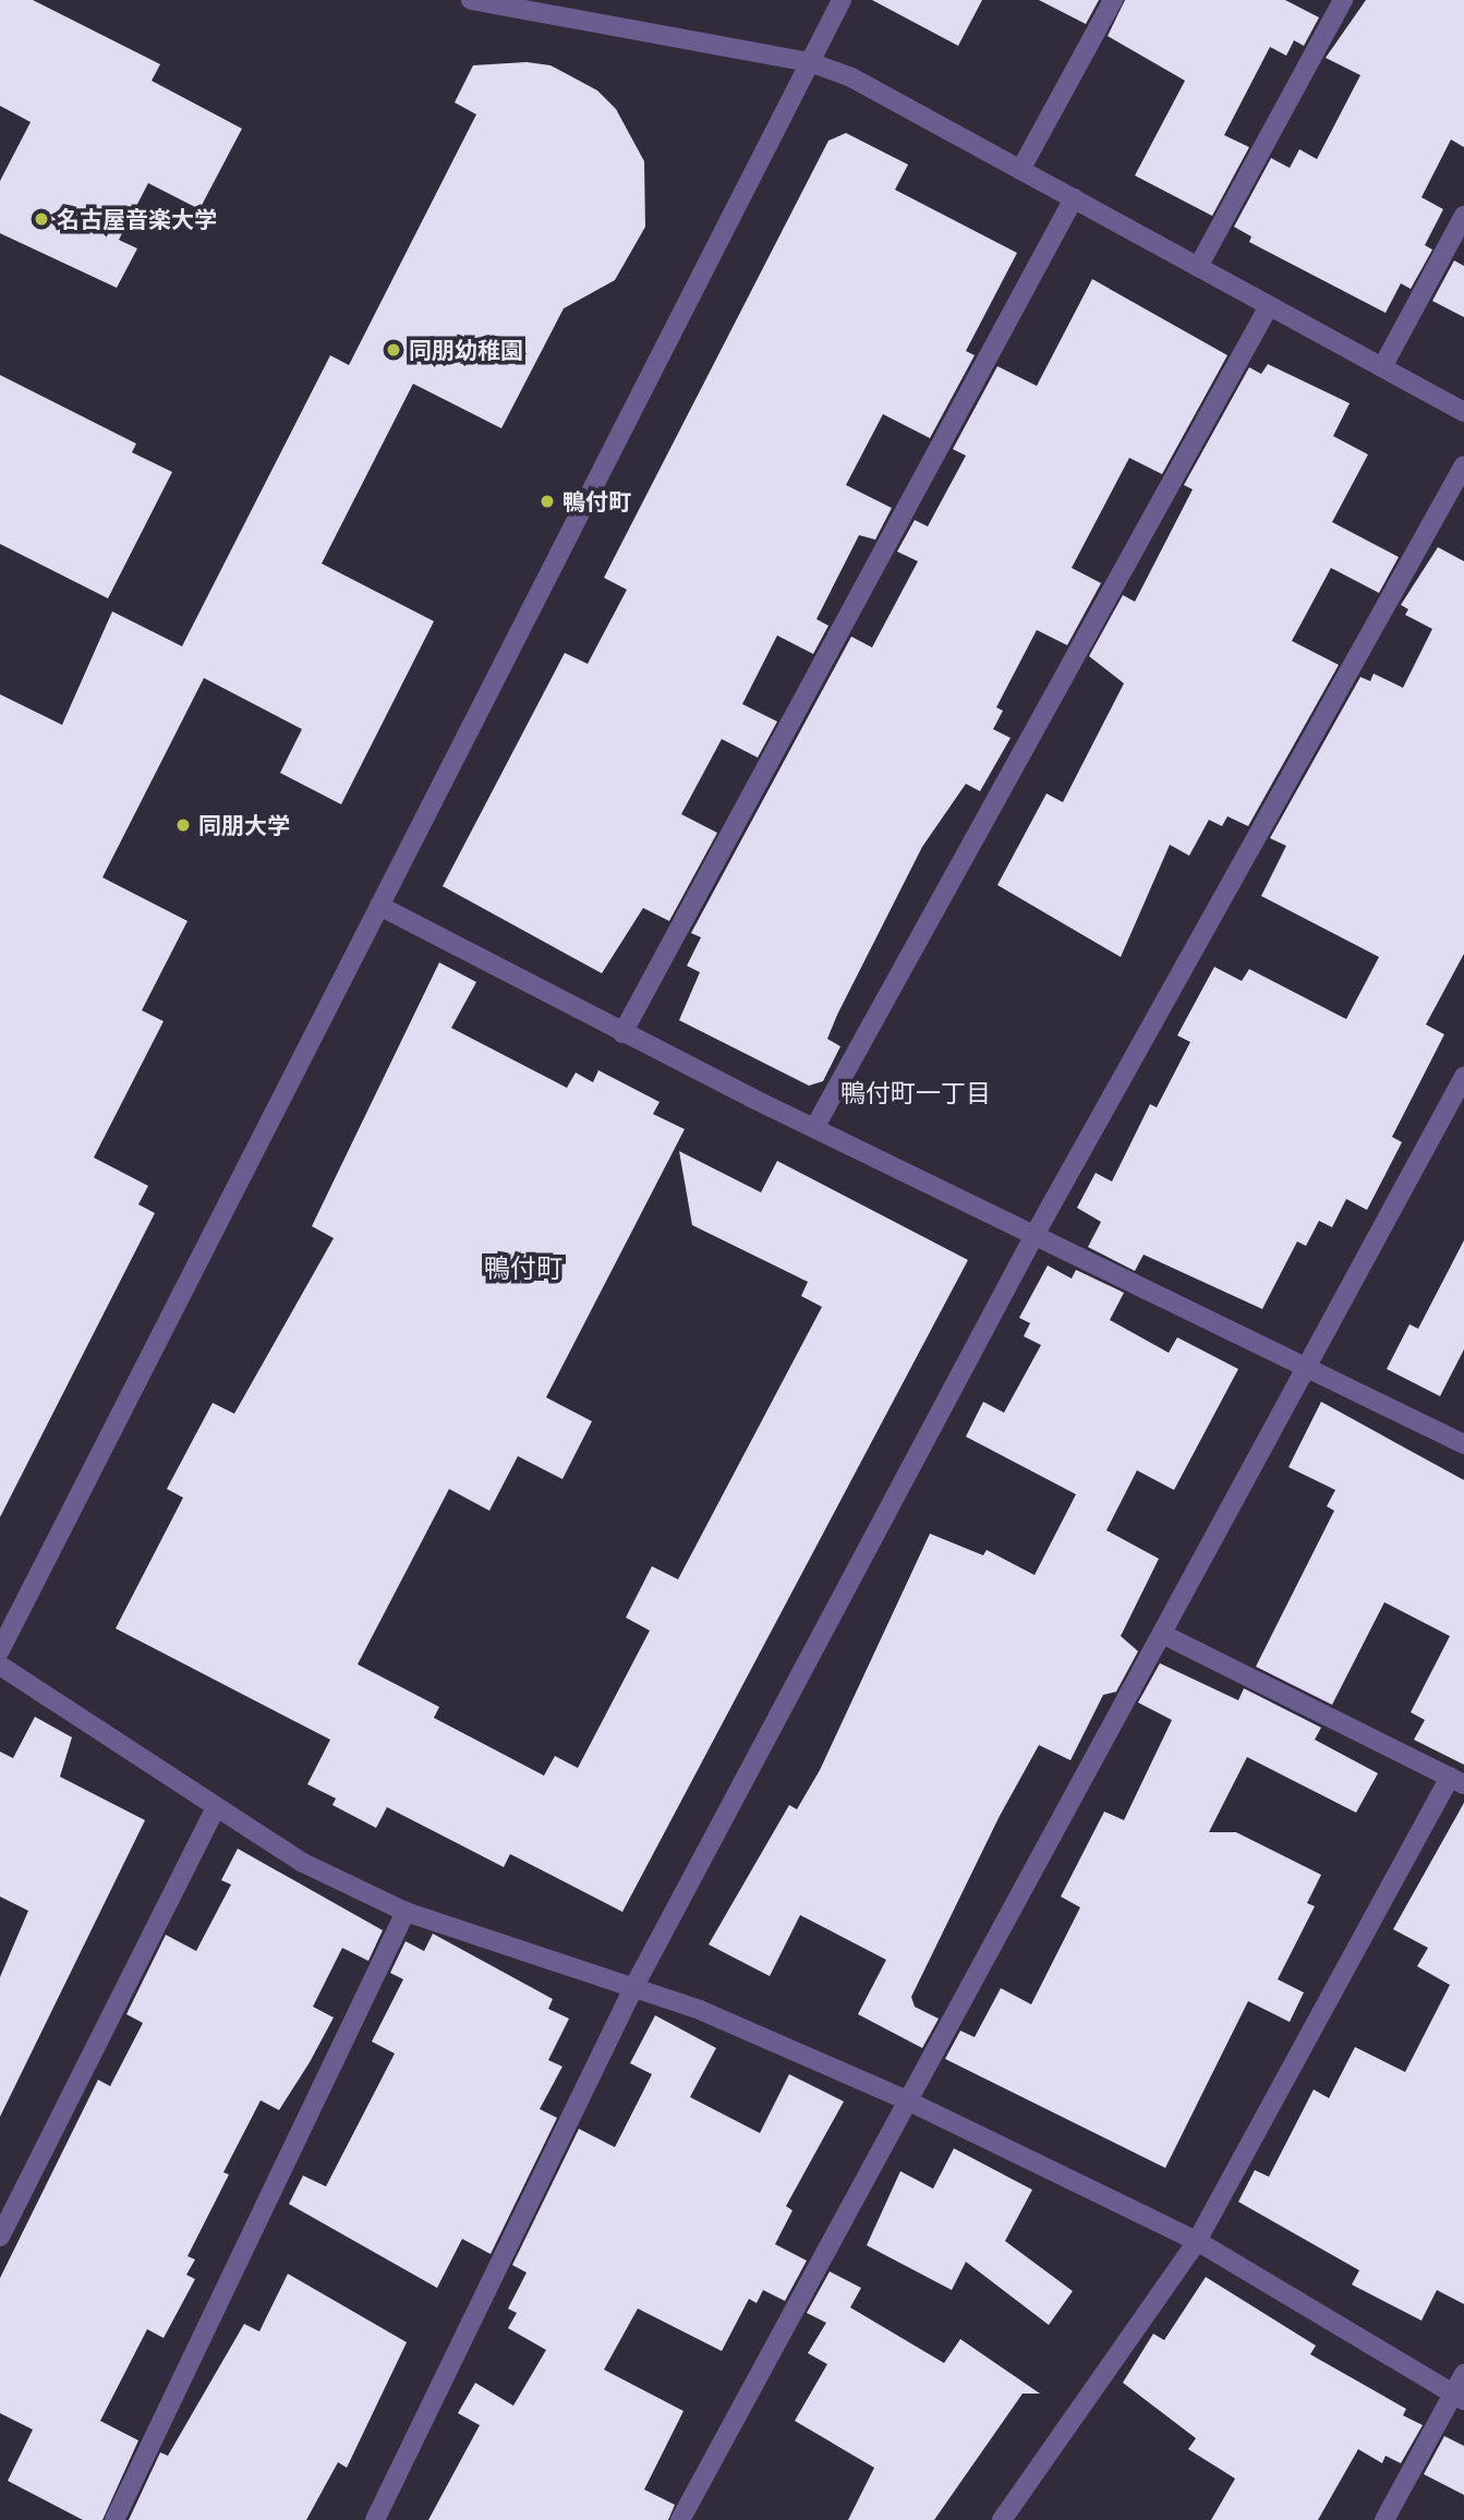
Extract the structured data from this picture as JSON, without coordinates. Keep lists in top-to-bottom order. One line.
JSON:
{"districts":["鴨付町一丁目","鴨付町"],"places":["名古屋音楽大学","同朋幼稚園","鴨付町","同朋大学"]}
